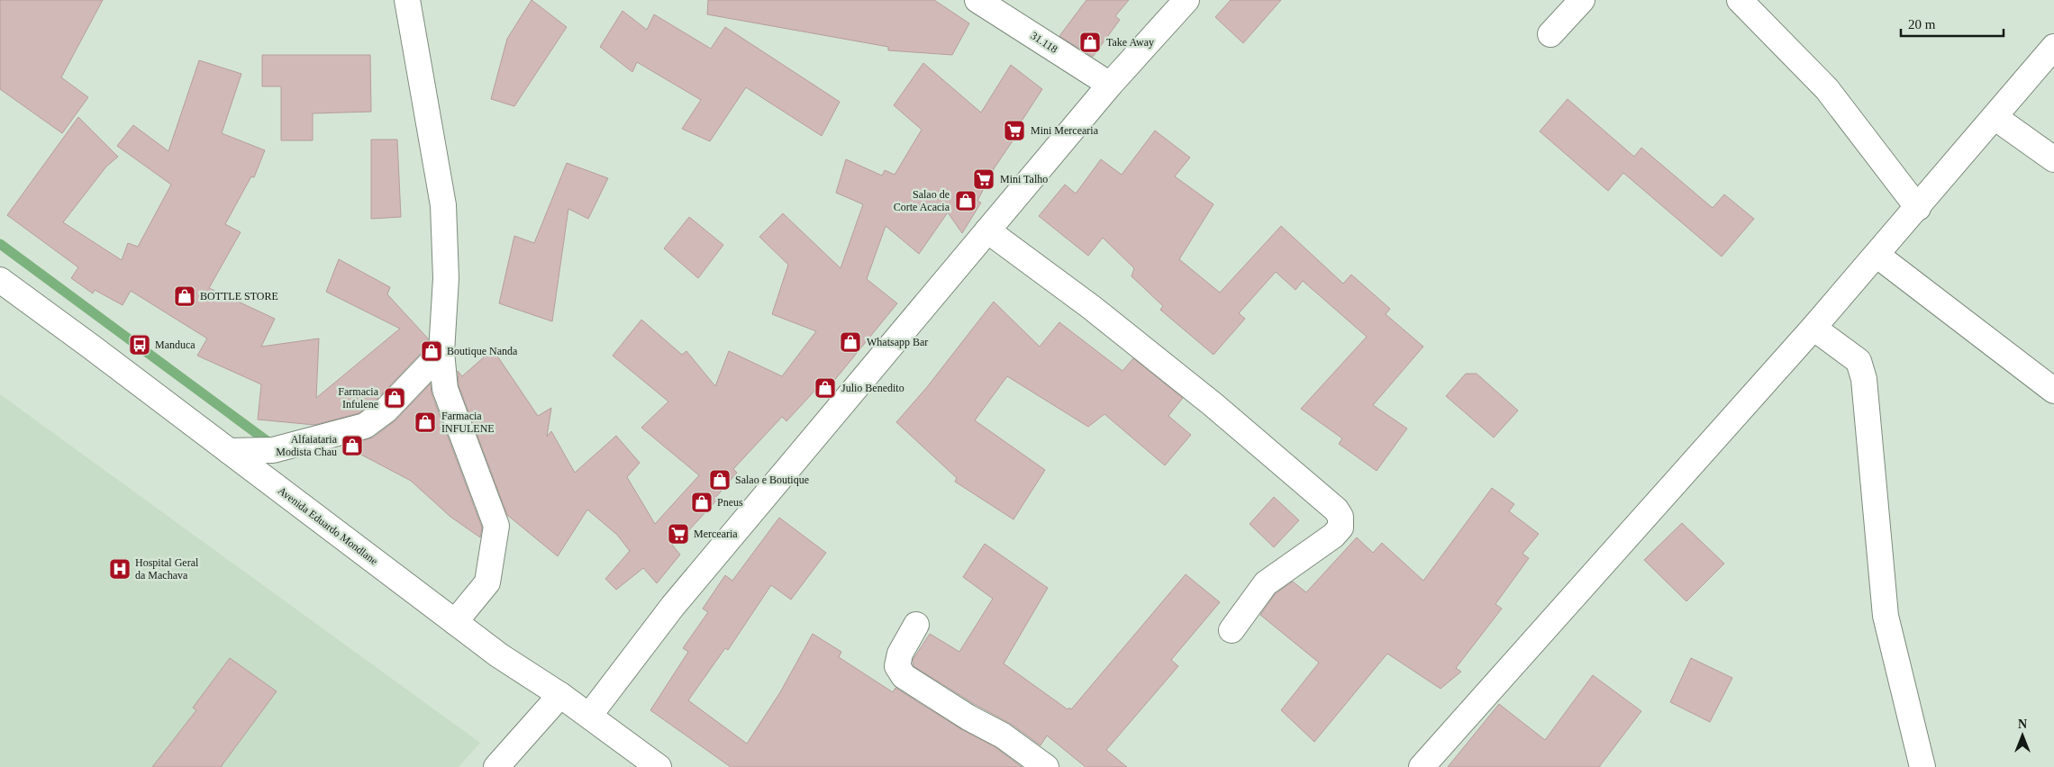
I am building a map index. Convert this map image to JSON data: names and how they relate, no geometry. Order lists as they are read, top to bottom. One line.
{"streets":{"street":["31.118","Avenida Eduardo Mondlane"]},"places":{"shop":["Take Away","Salao de Corte Acacia","BOTTLE STORE","Whatsapp Bar","Boutique Nanda","Julio Benedito","Farmacia Infulene","Farmacia INFULENE","Alfaiataria Modista Chau","Salao e Boutique","Pneus"],"supermarket":["Mini Mercearia","Mini Talho","Mercearia"],"bus stop":["Manduca"],"hospital":["Hospital Geral da Machava"]},"scale_bar":"20 m","north":"top"}
